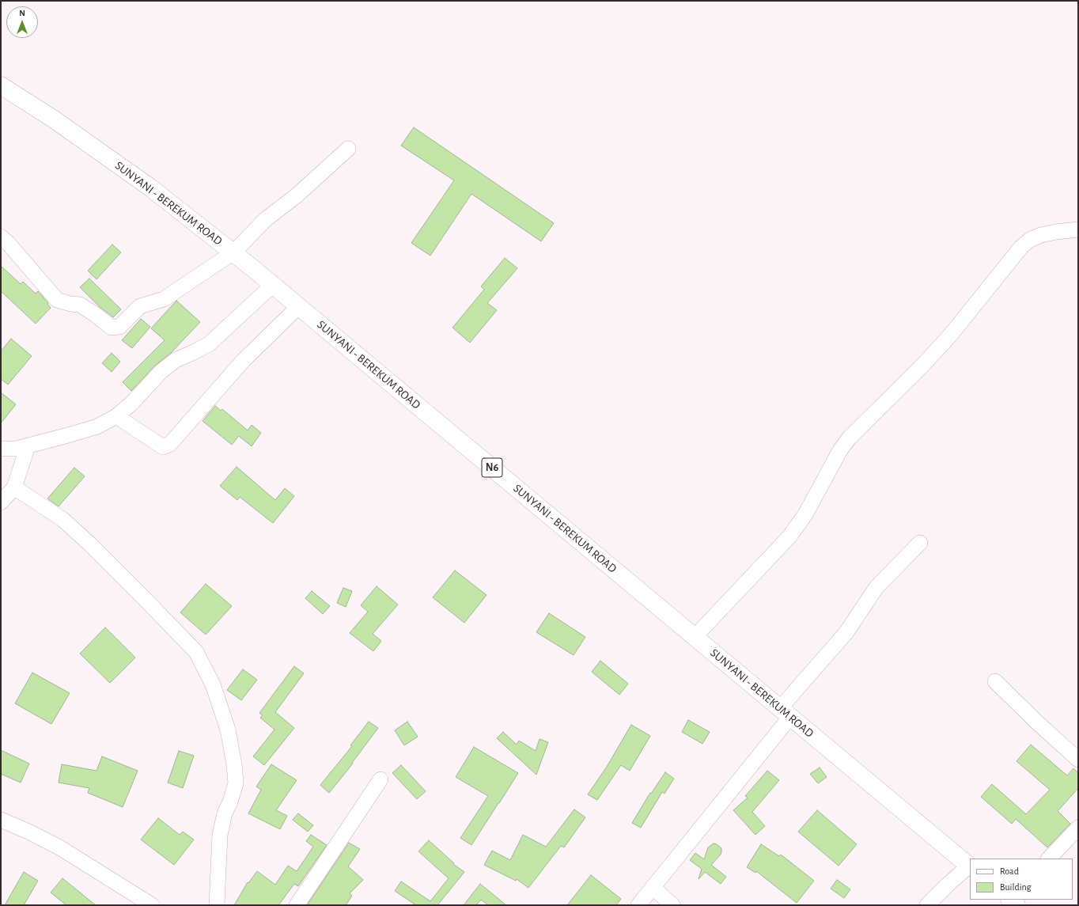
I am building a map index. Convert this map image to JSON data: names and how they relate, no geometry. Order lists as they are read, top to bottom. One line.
{"streets":{"main road":["SUNYANI - BEREKUM ROAD","N6"]},"legend":["Road","Building"],"north":"top"}
